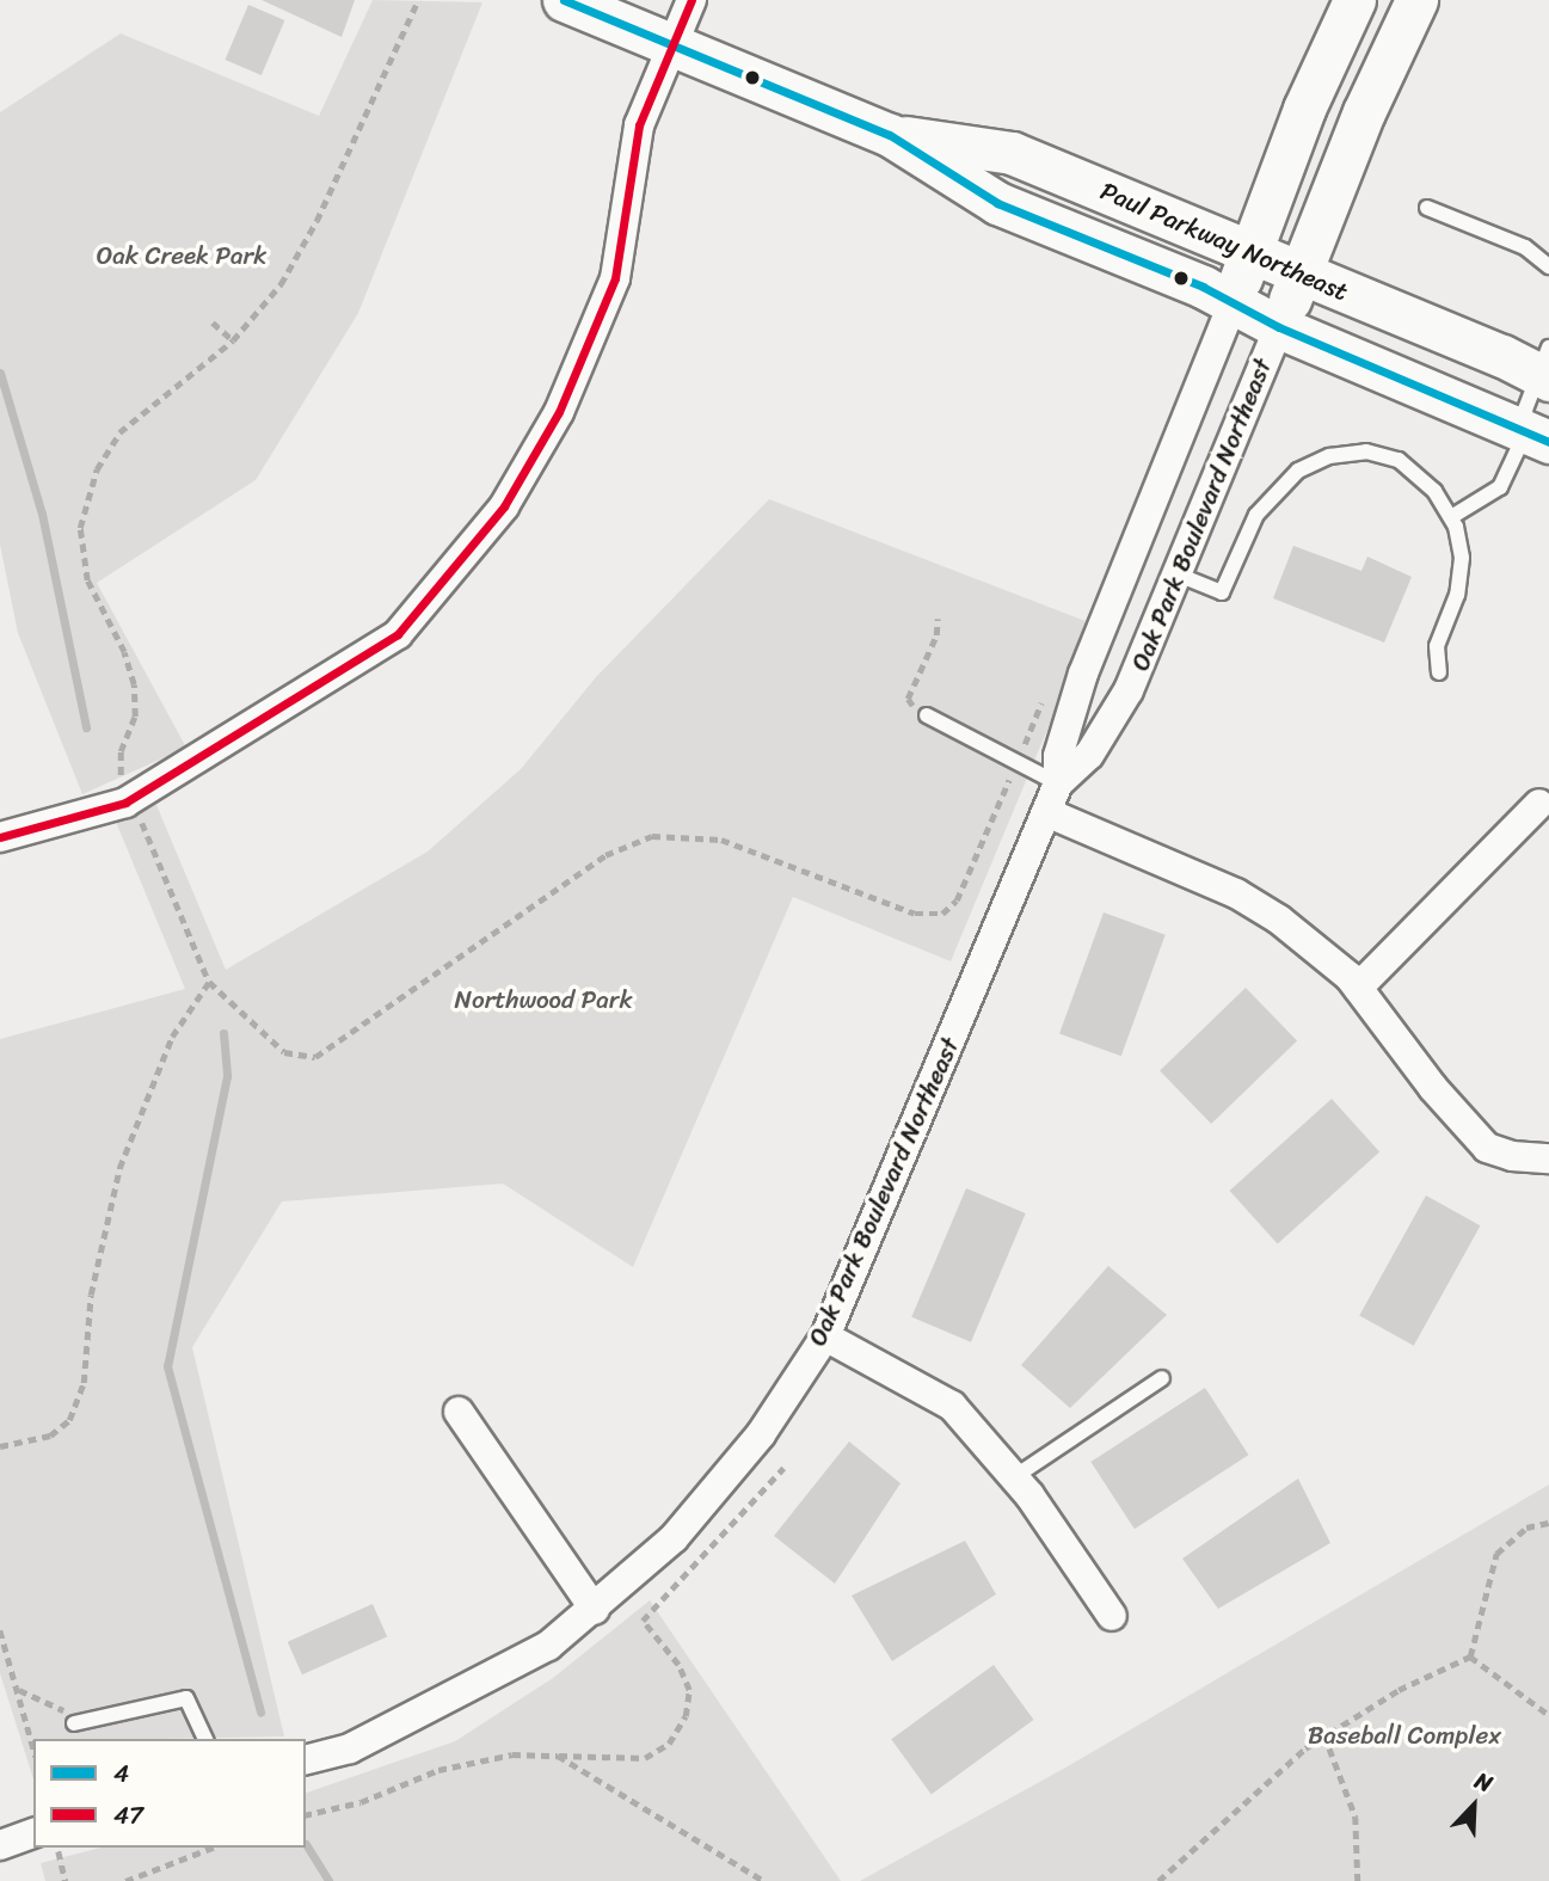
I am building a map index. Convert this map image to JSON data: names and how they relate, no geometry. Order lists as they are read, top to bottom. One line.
{"streets":{"street":["Paul Parkway Northeast","Oak Park Boulevard Northeast"]},"crossings":[["Paul Parkway Northeast","Oak Park Boulevard Northeast"]],"parks":["Oak Creek Park","Northwood Park","Baseball Complex"],"lines":["transit line 4","transit line 47"],"legend":["4","47"],"north":"top right"}
